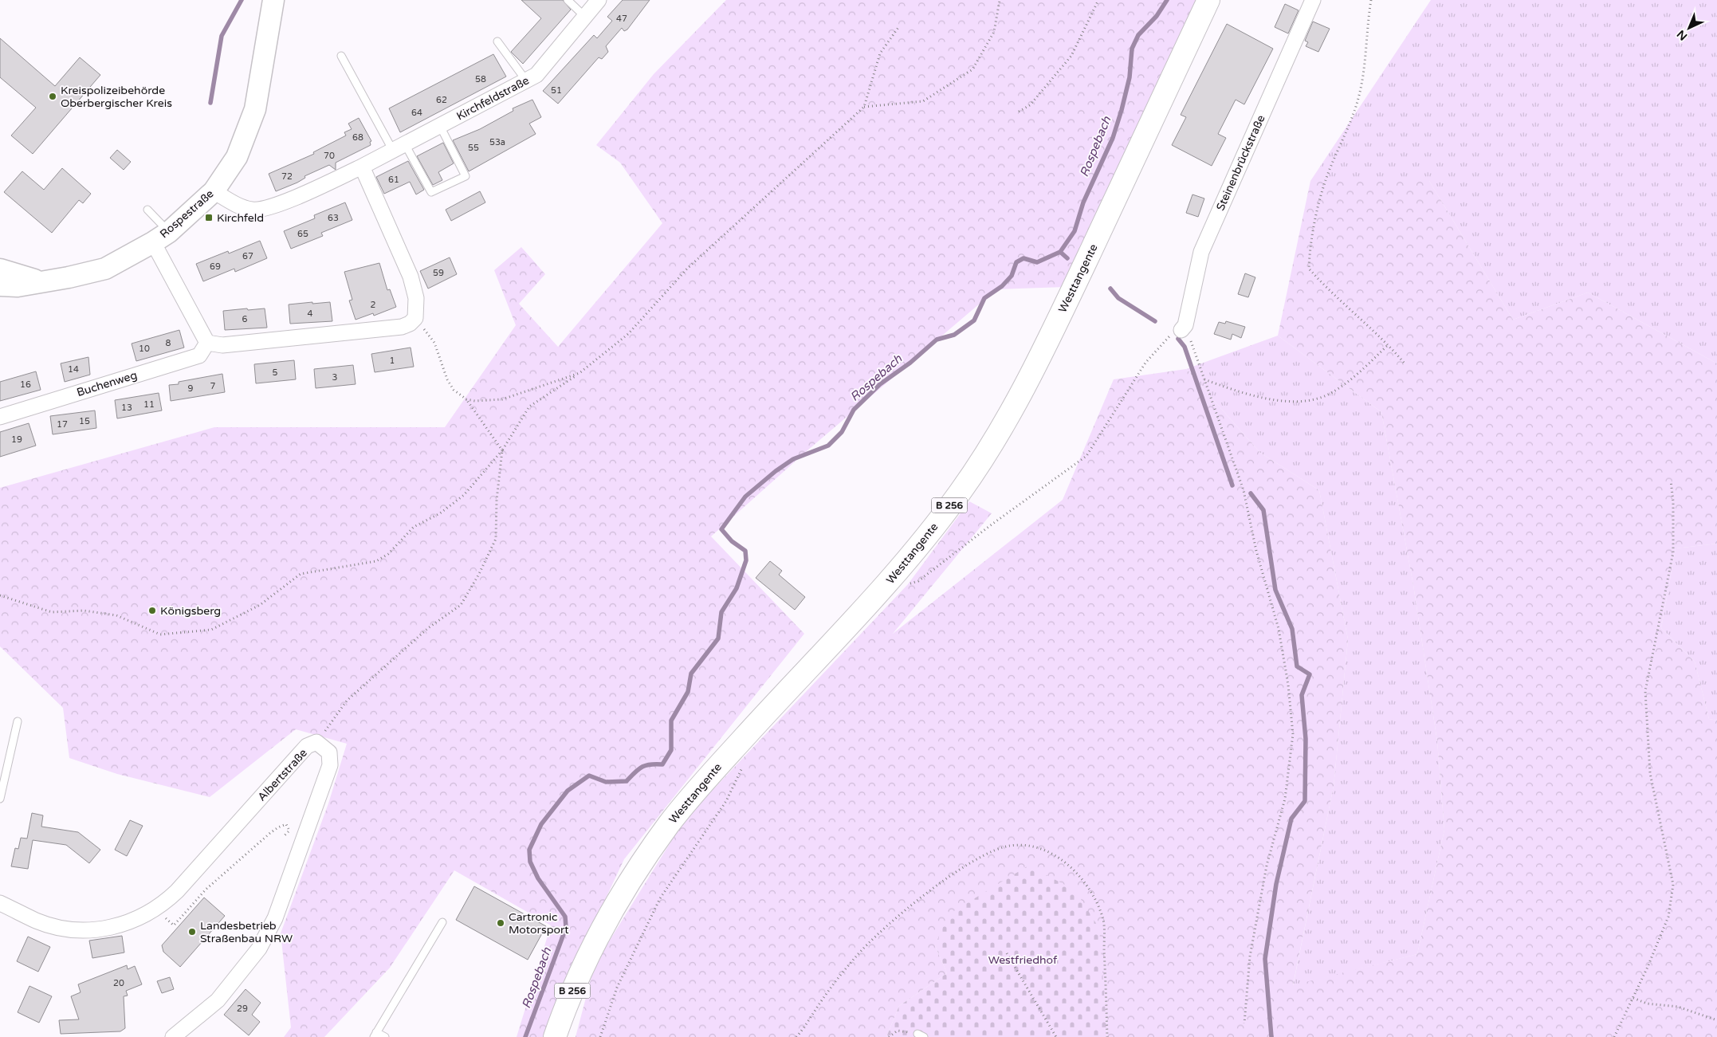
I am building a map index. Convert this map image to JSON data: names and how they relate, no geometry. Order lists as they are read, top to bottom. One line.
{"streets":{"main road":["Westtangente","B 256"],"street":["Kirchfeldstraße","Steinenbrückstraße","Rospestraße","Buchenweg","Albertstraße"]},"crossings":[["Kirchfeldstraße","Rospestraße"]],"water":["Rospebach"],"parks":["Westfriedhof"],"places":{"other":["Kreispolizeibehörde Oberbergischer Kreis","Königsberg","Cartronic Motorsport","Landesbetrieb Straßenbau NRW"],"transit":["Kirchfeld"]},"house_numbers":["47","58","51","62","64","68","53a","55","70","72","61","63","65","67","69","59","2","4","6","8","10","1","14","5","3","16","7","9","11","13","15","17","19","20","29"],"north":"bottom left"}
